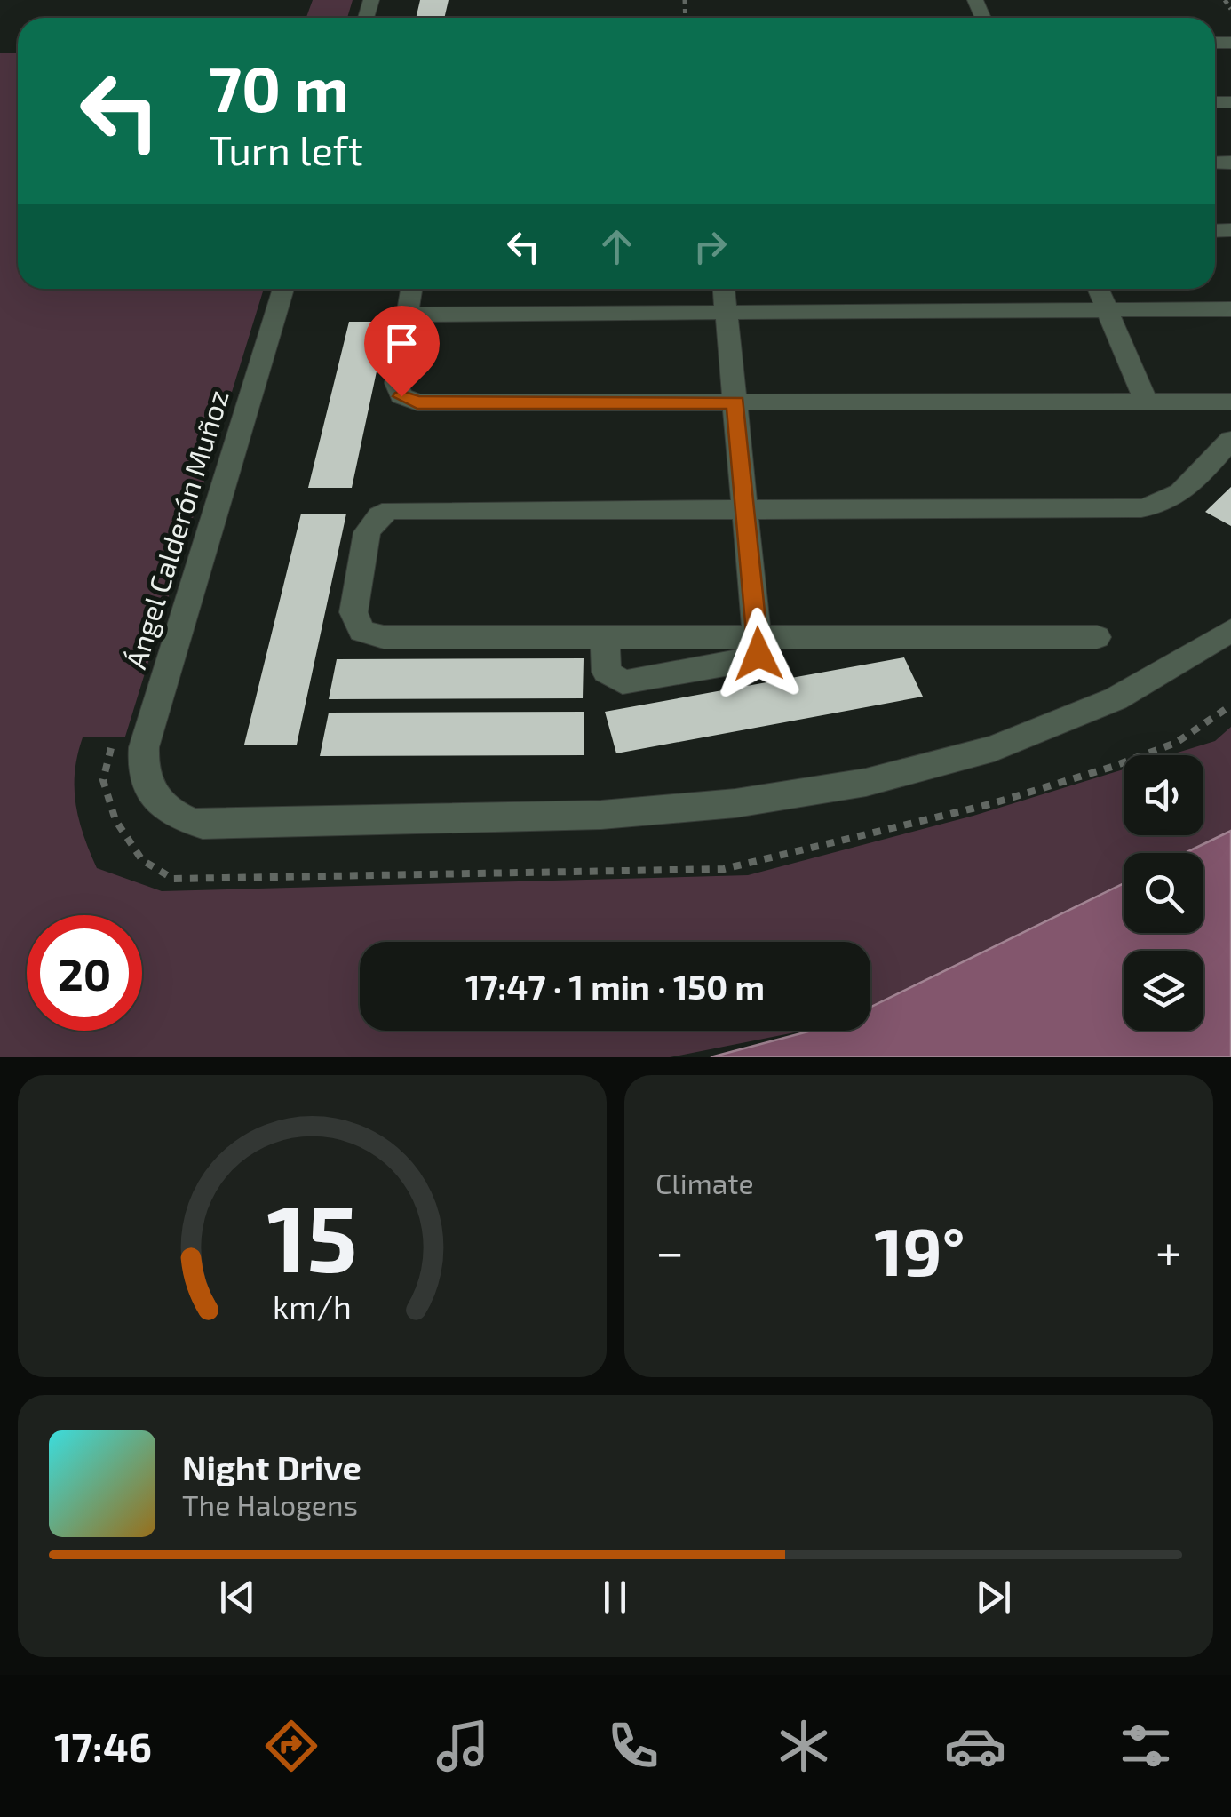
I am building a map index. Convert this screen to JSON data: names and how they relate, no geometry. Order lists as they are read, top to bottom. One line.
{"streets":{"street":["Ángel Calderón Muñoz"]},"page":{"turn":["70 m","Turn left"],"limit":"20","trip":"17:47 · 1 min · 150 m","tile":"Climate","heat":["−","19°","+"],"song":["Night Drive","The Halogens"],"tabs":"17:46","gauge":["15","km/h"]}}
